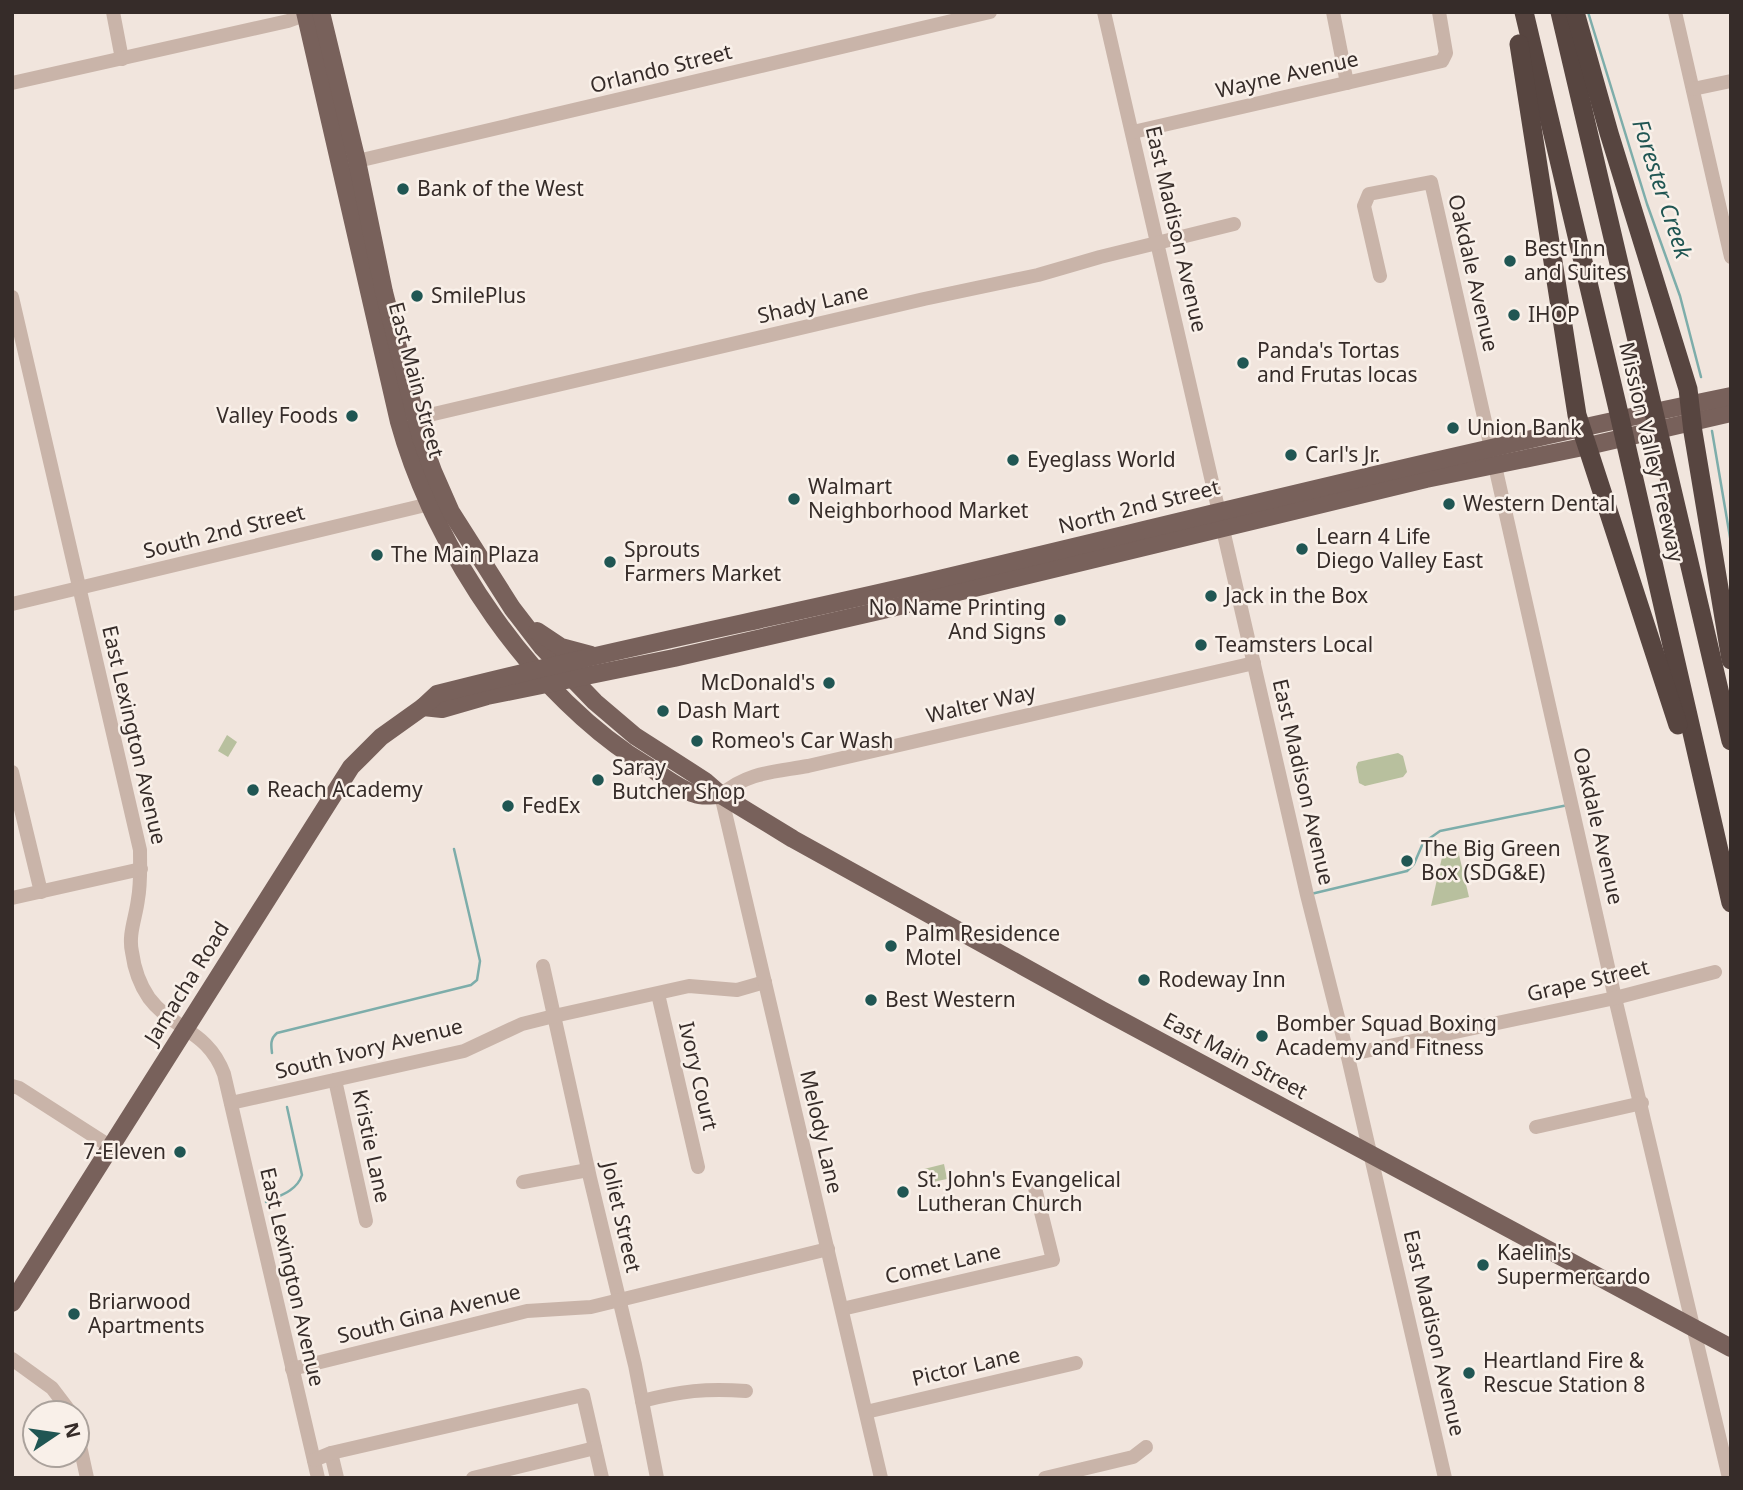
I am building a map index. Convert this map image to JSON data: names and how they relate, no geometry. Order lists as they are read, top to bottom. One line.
{"streets":{"highway":["Mission Valley Freeway"],"main road":["East Main Street","North 2nd Street","Jamacha Road"],"street":["Orlando Street","Wayne Avenue","East Madison Avenue","Oakdale Avenue","Shady Lane","South 2nd Street","Walter Way","East Lexington Avenue","Grape Street","South Ivory Avenue","Ivory Court","Melody Lane","Kristie Lane","Joliet Street","Comet Lane","South Gina Avenue","Pictor Lane"]},"crossings":[["Orlando Street","East Main Street"],["Wayne Avenue","East Madison Avenue"],["East Madison Avenue","Shady Lane"],["East Madison Avenue","East Main Street"],["East Madison Avenue","North 2nd Street"],["East Madison Avenue","Walter Way"],["East Madison Avenue","Grape Street"],["Oakdale Avenue","East Main Street"],["Oakdale Avenue","North 2nd Street"],["Oakdale Avenue","Grape Street"],["Shady Lane","East Main Street"],["East Main Street","North 2nd Street"],["East Main Street","South 2nd Street"],["East Main Street","Walter Way"],["East Main Street","Jamacha Road"],["East Main Street","Melody Lane"],["North 2nd Street","Jamacha Road"],["South 2nd Street","East Lexington Avenue"],["Walter Way","Melody Lane"],["East Lexington Avenue","Jamacha Road"],["East Lexington Avenue","South Ivory Avenue"],["East Lexington Avenue","South Gina Avenue"],["South Ivory Avenue","Ivory Court"],["South Ivory Avenue","Melody Lane"],["South Ivory Avenue","Kristie Lane"],["South Ivory Avenue","Joliet Street"],["Melody Lane","Comet Lane"],["Melody Lane","South Gina Avenue"],["Melody Lane","Pictor Lane"],["Joliet Street","South Gina Avenue"]],"water":["Forester Creek"],"places":["Bank of the West","Best Inn and Suites","SmilePlus","IHOP","Panda's Tortas and Frutas locas","Valley Foods","Union Bank","Carl's Jr.","Eyeglass World","Walmart Neighborhood Market","Western Dental","Learn 4 Life Diego Valley East","The Main Plaza","Sprouts Farmers Market","Jack in the Box","No Name Printing And Signs","Teamsters Local","McDonald's","Dash Mart","Romeo's Car Wash","Saray Butcher Shop","Reach Academy","FedEx","The Big Green Box (SDG&E)","Palm Residence Motel","Rodeway Inn","Best Western","Bomber Squad Boxing Academy and Fitness","7-Eleven","St. John's Evangelical Lutheran Church","Kaelin's Supermercardo","Briarwood Apartments","Heartland Fire & Rescue Station 8"],"north":"right"}
